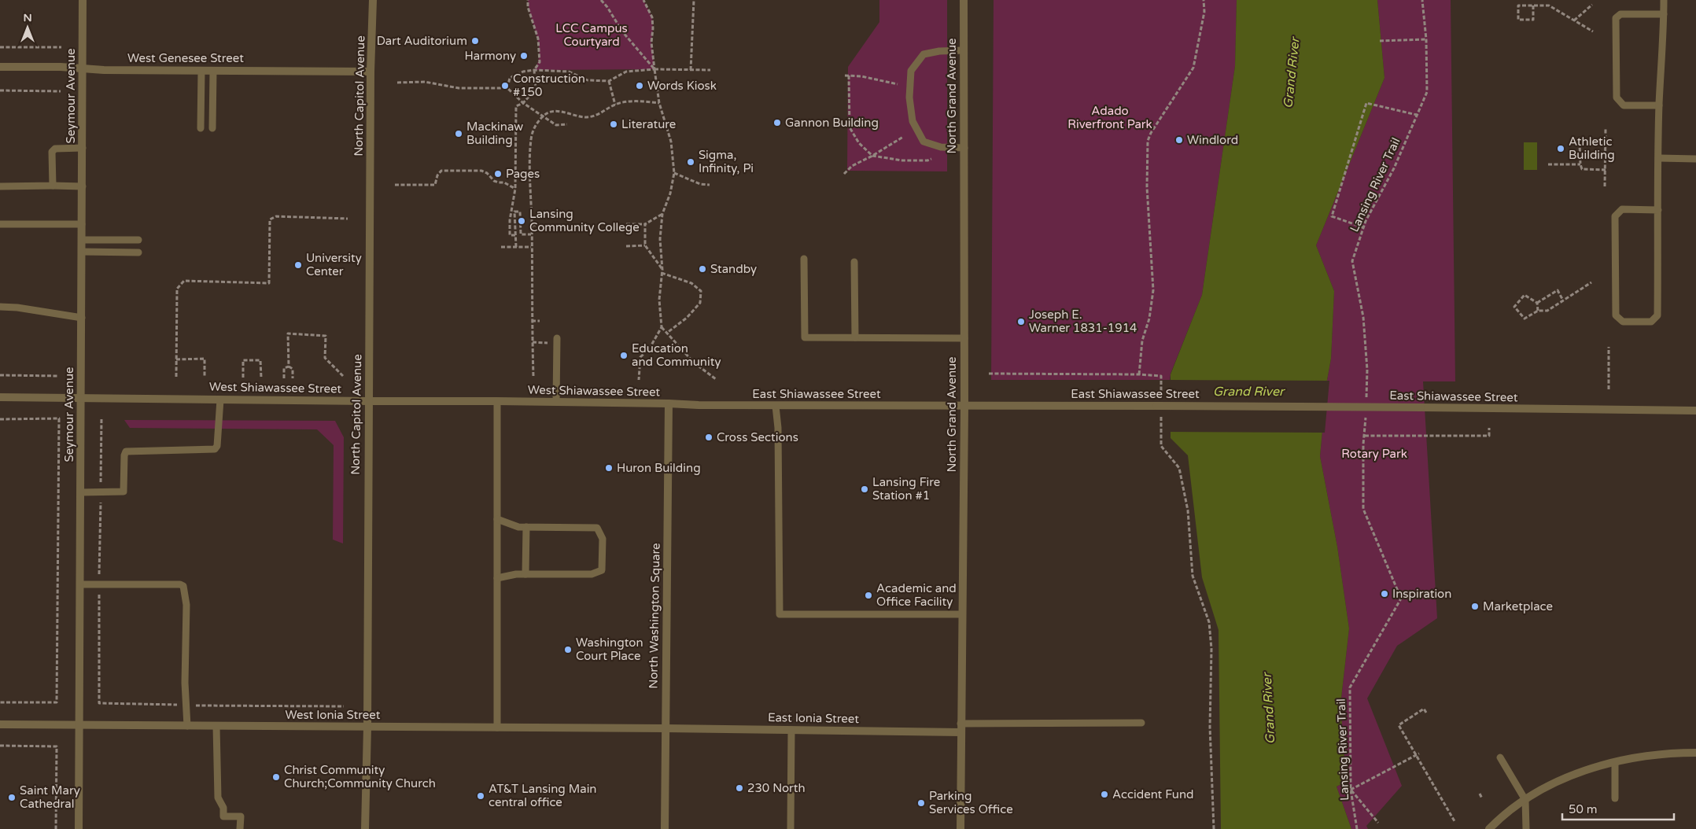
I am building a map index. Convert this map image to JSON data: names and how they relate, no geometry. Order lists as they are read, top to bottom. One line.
{"streets":{"street":["West Genesee Street","Seymour Avenue","North Capitol Avenue","North Grand Avenue","West Shiawassee Street","East Shiawassee Street","North Washington Square","West Ionia Street","East Ionia Street"],"path":["Lansing River Trail"]},"crossings":[["West Genesee Street","Seymour Avenue"],["West Genesee Street","North Capitol Avenue"],["Seymour Avenue","West Shiawassee Street"],["Seymour Avenue","West Ionia Street"],["North Capitol Avenue","West Shiawassee Street"],["North Capitol Avenue","West Ionia Street"],["North Grand Avenue","East Shiawassee Street"],["North Grand Avenue","East Ionia Street"],["West Shiawassee Street","East Shiawassee Street"],["West Shiawassee Street","North Washington Square"],["East Shiawassee Street","North Washington Square"],["North Washington Square","West Ionia Street"],["North Washington Square","East Ionia Street"],["West Ionia Street","East Ionia Street"]],"water":["Grand River"],"parks":["LCC Campus Courtyard","Adado Riverfront Park","Rotary Park"],"places":["Dart Auditorium","Harmony","Construction #150","Words Kiosk","Gannon Building","Literature","Mackinaw Building","Windlord","Athletic Building","Sigma, Infinity, Pi","Pages","Lansing Community College","University Center","Standby","Joseph E. Warner 1831-1914","Education and Community","Cross Sections","Huron Building","Lansing Fire Station #1","Inspiration","Academic and Office Facility","Marketplace","Washington Court Place","Christ Community Church;Community Church","230 North","Accident Fund","AT&T Lansing Main central office","Saint Mary Cathedral","Parking Services Office"],"scale_bar":"50 m","north":"top"}
